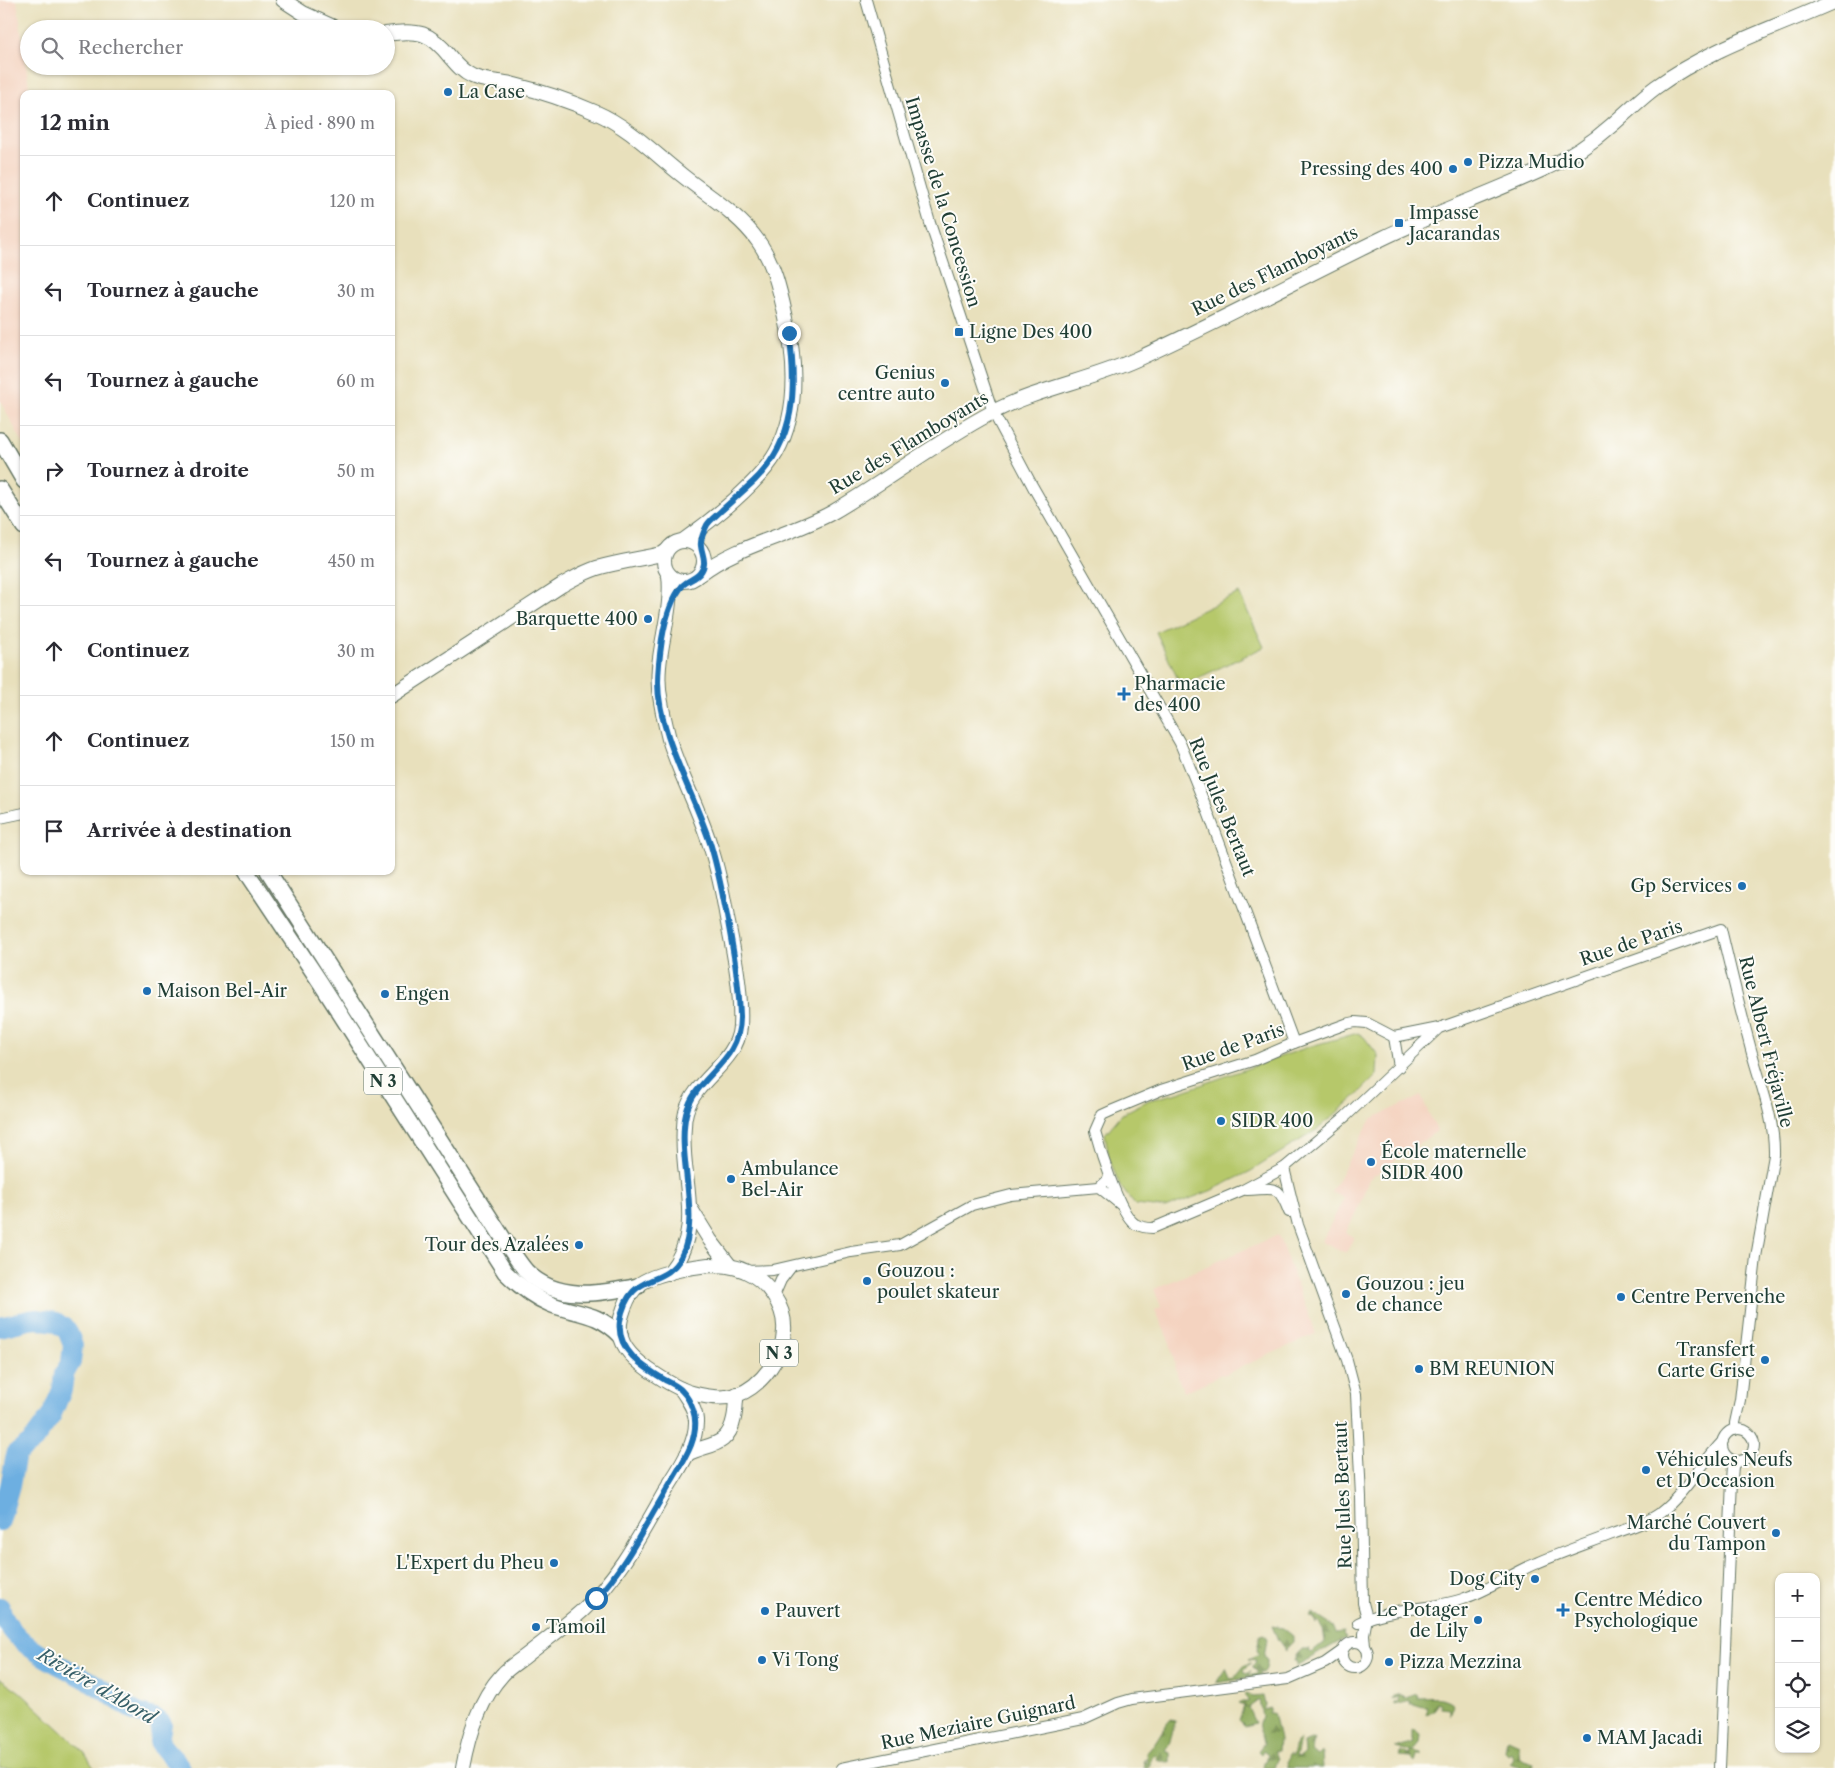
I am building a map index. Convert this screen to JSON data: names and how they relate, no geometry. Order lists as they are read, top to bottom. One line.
{"streets":{"highway":["N 3"],"main road":["Rue des Flamboyants"],"street":["Impasse de la Concession","Rue Jules Bertaut","Rue de Paris","Rue Albert Fréjaville","Rue Meziaire Guignard"]},"crossings":[["Impasse de la Concession","Rue des Flamboyants"],["Impasse de la Concession","Rue Jules Bertaut"],["Rue des Flamboyants","Rue Jules Bertaut"],["Rue Jules Bertaut","Rue de Paris"],["Rue Jules Bertaut","Rue Meziaire Guignard"],["Rue de Paris","Rue Albert Fréjaville"]],"water":["Rivière d'Abord"],"places":{"other":["La Case","Pizza Mudio","Pressing des 400","Genius centre auto","Barquette 400","Gp Services","Maison Bel-Air","Engen","SIDR 400","École maternelle SIDR 400","Ambulance Bel-Air","Tour des Azalées","Gouzou : poulet skateur","Gouzou : jeu de chance","Centre Pervenche","Transfert Carte Grise","BM REUNION","Véhicules Neufs et D'Occasion","Marché Couvert du Tampon","L'Expert du Pheu","Dog City","Pauvert","Le Potager de Lily","Tamoil","Vi Tong","Pizza Mezzina","MAM Jacadi"],"transit":["Impasse Jacarandas","Ligne Des 400"],"health":["Pharmacie des 400","Centre Médico Psychologique"]},"page":{"search":"Rechercher","heading":["12 min","À pied · 890 m"],"list":[["Continuez","120 m"],["Tournez à gauche","30 m"],["Tournez à gauche","60 m"],["Tournez à droite","50 m"],["Tournez à gauche","450 m"],["Continuez","30 m"],["Continuez","150 m"],"Arrivée à destination"],"map_buttons":["+","−"]}}
